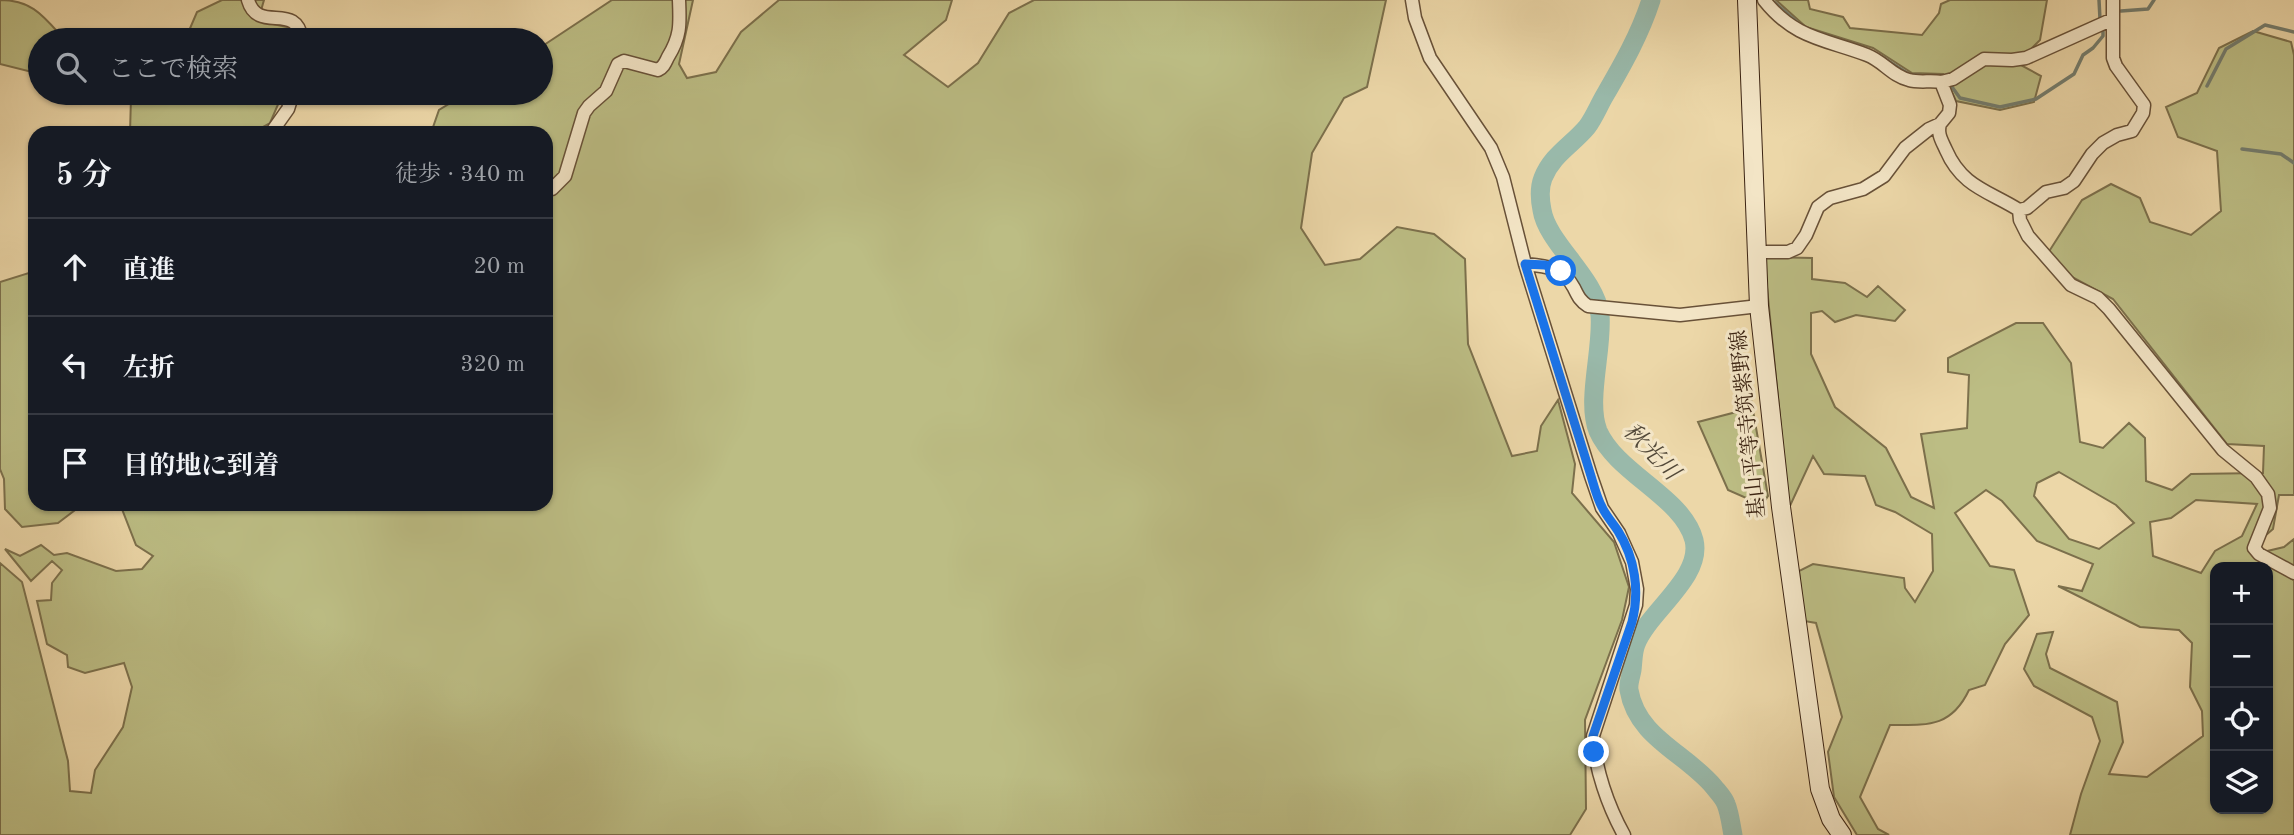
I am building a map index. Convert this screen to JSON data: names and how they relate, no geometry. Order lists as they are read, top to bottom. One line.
{"streets":{"main road":["基山平等寺筑紫野線"]},"water":["秋光川"],"page":{"search":"ここで検索","heading":["5 分","徒歩 · 340 m"],"list":[["直進","20 m"],["左折","320 m"],"目的地に到着"],"map_buttons":["+","−"]}}
